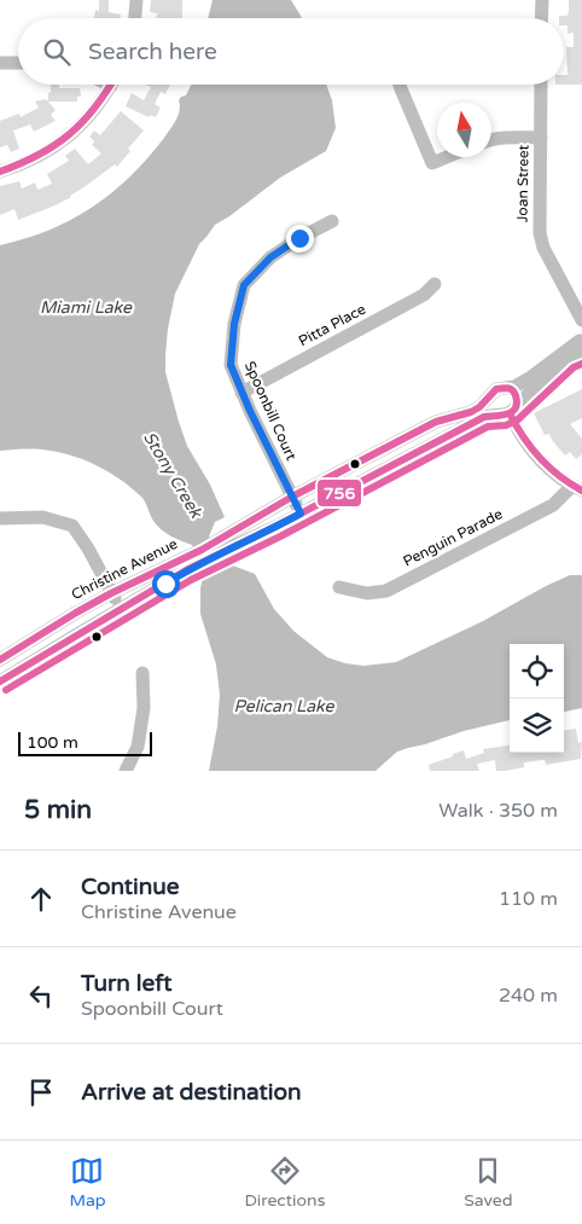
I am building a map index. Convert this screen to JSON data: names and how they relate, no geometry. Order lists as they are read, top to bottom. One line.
{"streets":{"street":["Joan Street","Pitta Place","Spoonbill Court","Penguin Parade","Christine Avenue"]},"crossings":[["Pitta Place","Spoonbill Court"],["Spoonbill Court","Christine Avenue"]],"water":["Miami Lake","Stony Creek","Pelican Lake"],"lines":["transit line 756"],"scale_bar":"100 m","north":"top","page":{"search":"Search here","scale":"100 m","heading":["5 min","Walk · 350 m"],"list":[["Continue","Christine Avenue","110 m"],["Turn left","Spoonbill Court","240 m"],"Arrive at destination"],"nav":["Map","Directions","Saved"]}}
